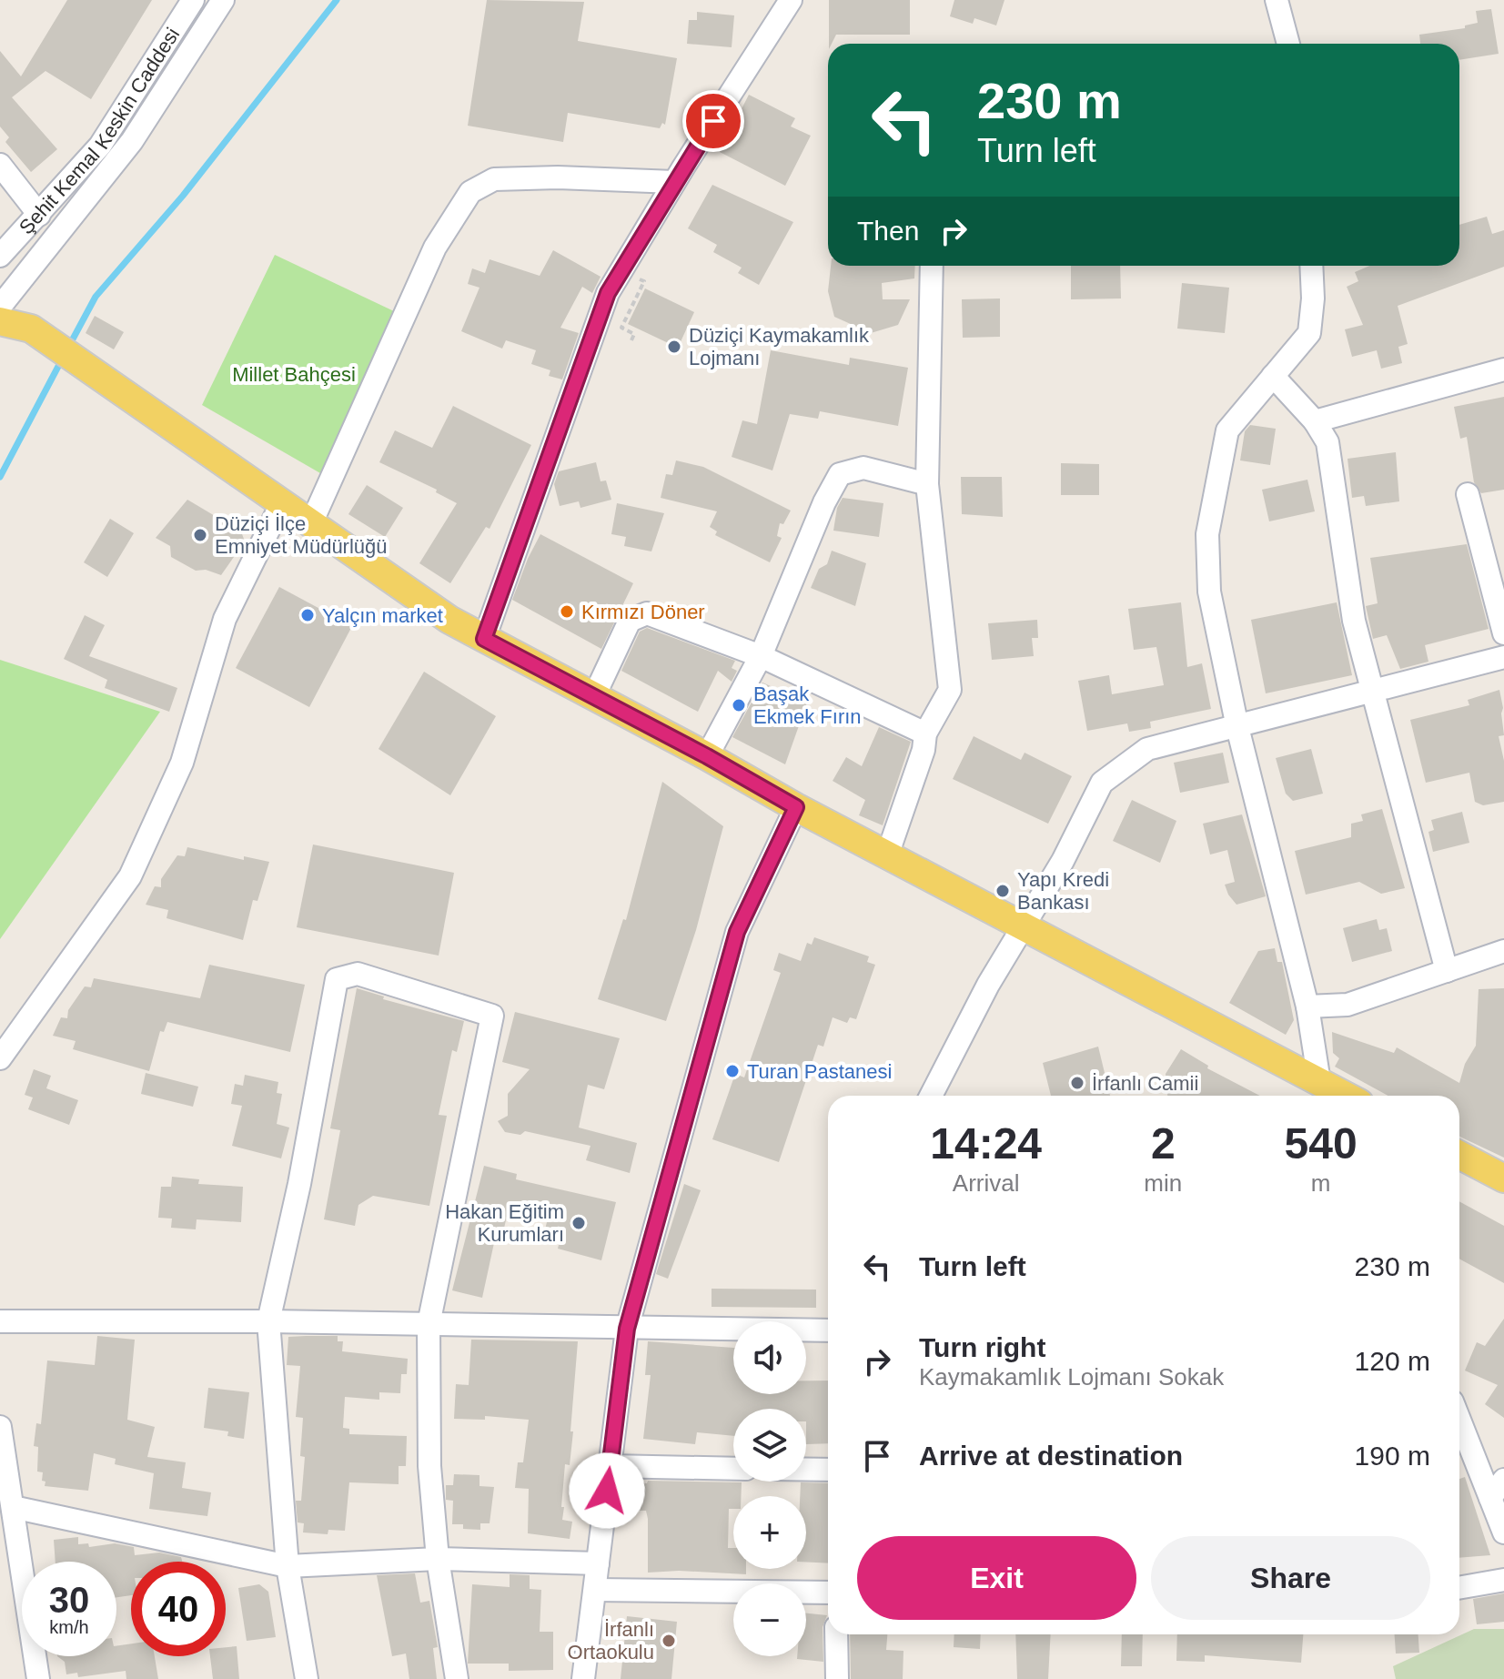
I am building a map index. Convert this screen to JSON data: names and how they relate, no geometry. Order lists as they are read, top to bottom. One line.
{"streets":{"street":["Şehit Kemal Keskin Caddesi"]},"parks":["Millet Bahçesi"],"places":["Düziçi Kaymakamlık Lojmanı","Düziçi İlçe Emniyet Müdürlüğü","Kırmızı Döner","Yalçın market","Başak Ekmek Fırın","Yapı Kredi Bankası","Turan Pastanesi","İrfanlı Camii","Hakan Eğitim Kurumları","İrfanlı Ortaokulu"],"page":{"turn":["230 m","Turn left"],"then":"Then","eta":["14:24","Arrival","2","min","540","m"],"list":[{"name":"Turn left","value":"230 m"},{"name":"Turn right","note":"Kaymakamlık Lojmanı Sokak","value":"120 m"},{"name":"Arrive at destination","value":"190 m"}],"map_buttons":["+","−"],"buttons":["Exit","Share"],"speed":"30 km/h","limit":"40"}}
